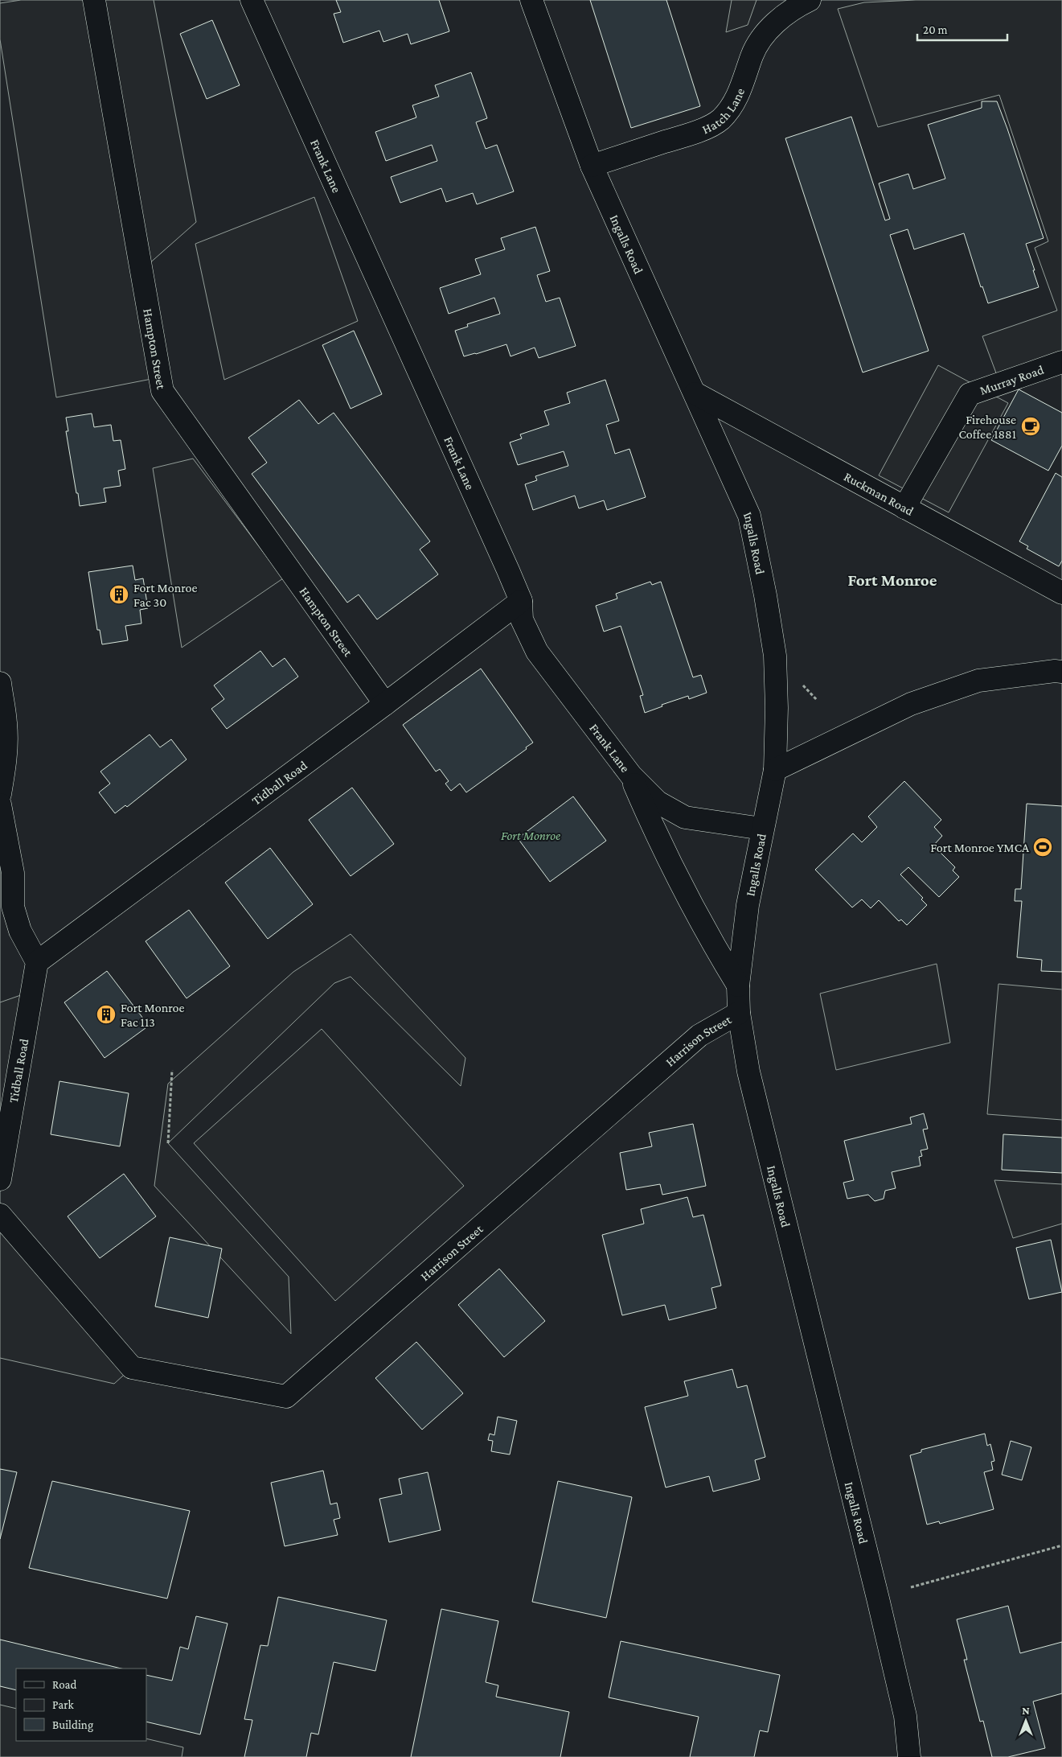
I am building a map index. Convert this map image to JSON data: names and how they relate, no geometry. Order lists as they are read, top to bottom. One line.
{"streets":{"street":["Hatch Lane","Frank Lane","Ingalls Road","Hampton Street","Murray Road","Ruckman Road","Tidball Road","Harrison Street"]},"crossings":[["Hatch Lane","Ingalls Road"],["Frank Lane","Ingalls Road"],["Frank Lane","Tidball Road"],["Ingalls Road","Ruckman Road"],["Ingalls Road","Harrison Street"],["Hampton Street","Tidball Road"],["Murray Road","Ruckman Road"]],"districts":["Fort Monroe"],"parks":["Fort Monroe"],"places":{"cafe":["Firehouse Coffee 1881"],"building":["Fort Monroe Fac 30","Fort Monroe Fac 113"],"sports":["Fort Monroe YMCA"]},"legend":["Road","Park","Building"],"scale_bar":"20 m","north":"top"}
